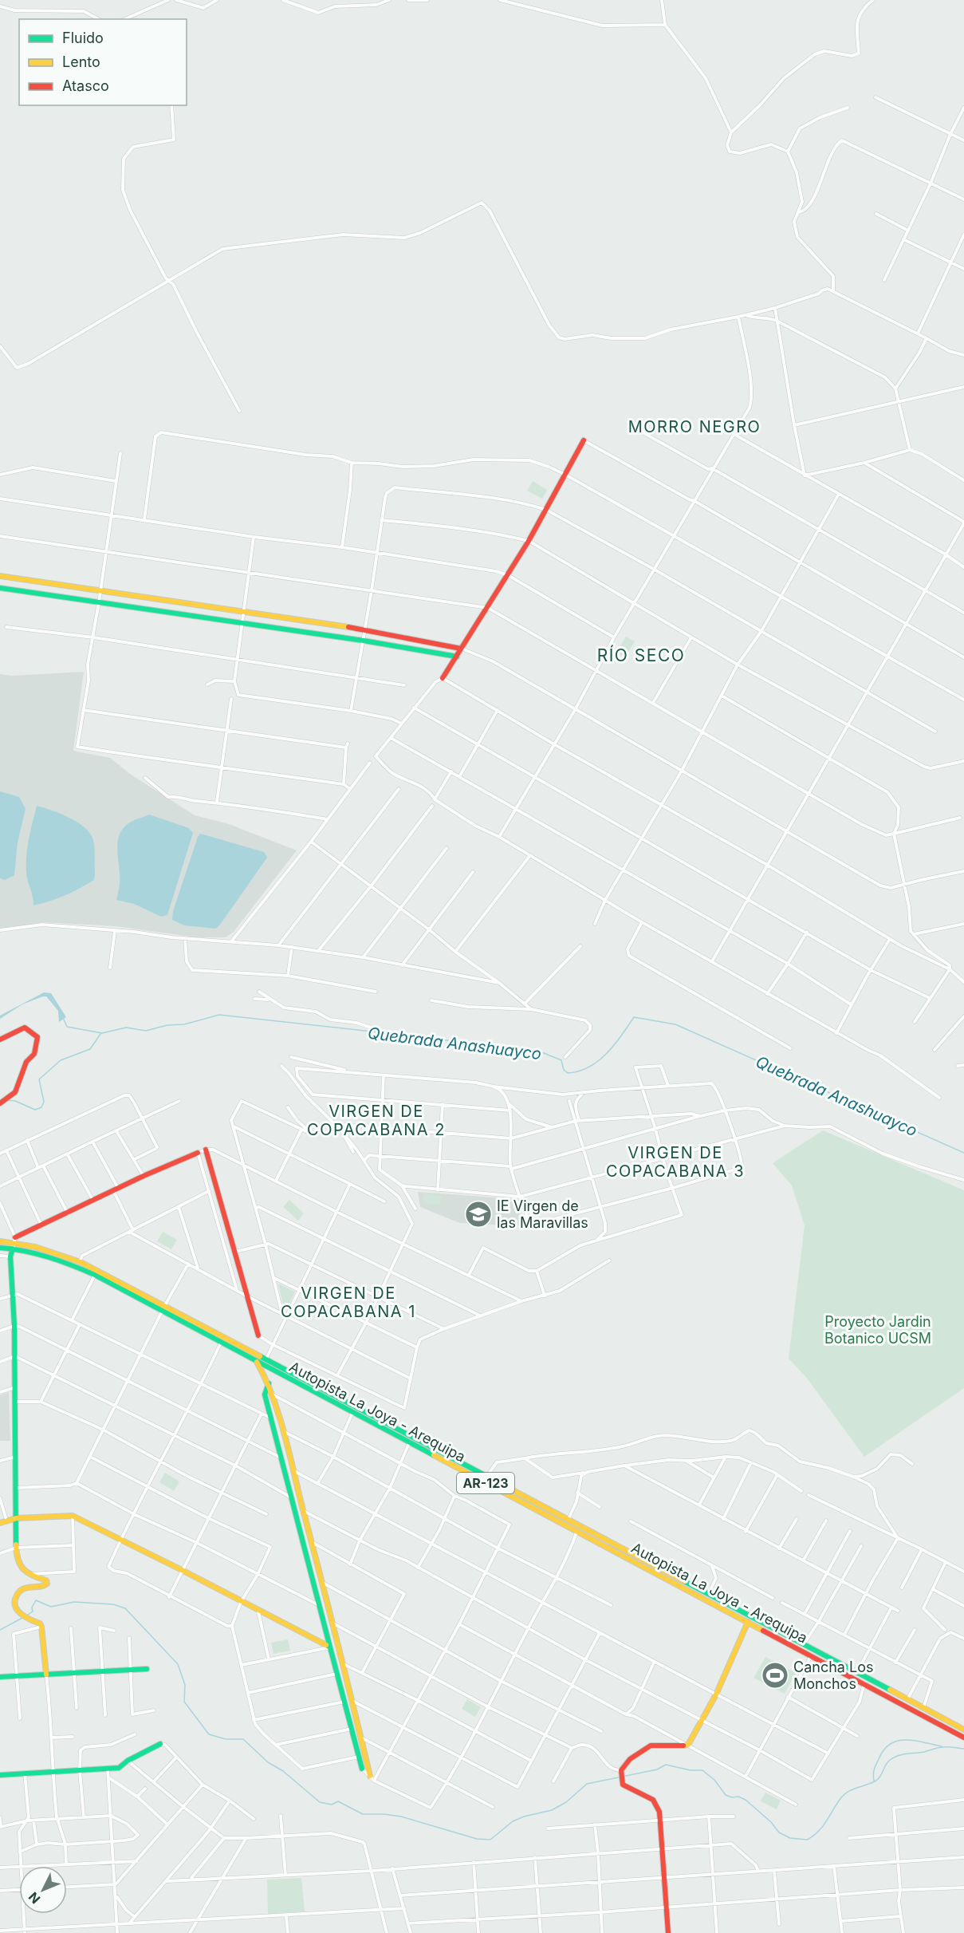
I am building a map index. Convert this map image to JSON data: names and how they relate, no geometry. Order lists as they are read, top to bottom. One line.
{"streets":{"street":["Autopista La Joya - Arequipa","AR-123"]},"districts":["MORRO NEGRO","RÍO SECO","VIRGEN DE COPACABANA 2","VIRGEN DE COPACABANA 3","VIRGEN DE COPACABANA 1"],"water":["Quebrada Anashuayco"],"parks":["Proyecto Jardin Botanico UCSM"],"places":{"school or university":["IE Virgen de las Maravillas"],"sports":["Cancha Los Monchos"]},"legend":["Fluido","Lento","Atasco"],"north":"bottom left"}
